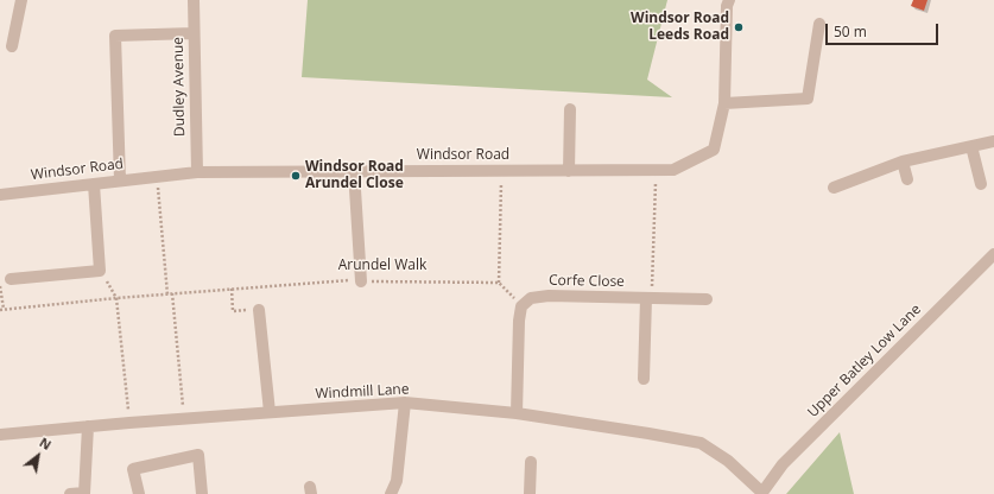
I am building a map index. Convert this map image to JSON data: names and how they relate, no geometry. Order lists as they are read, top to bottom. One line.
{"streets":{"street":["Dudley Avenue","Windsor Road","Corfe Close","Upper Batley Low Lane","Windmill Lane"],"path":["Arundel Walk"]},"crossings":[["Dudley Avenue","Windsor Road"],["Upper Batley Low Lane","Windmill Lane"]],"places":["Windsor Road Leeds Road","Windsor Road Arundel Close"],"scale_bar":"50 m","north":"top right"}
